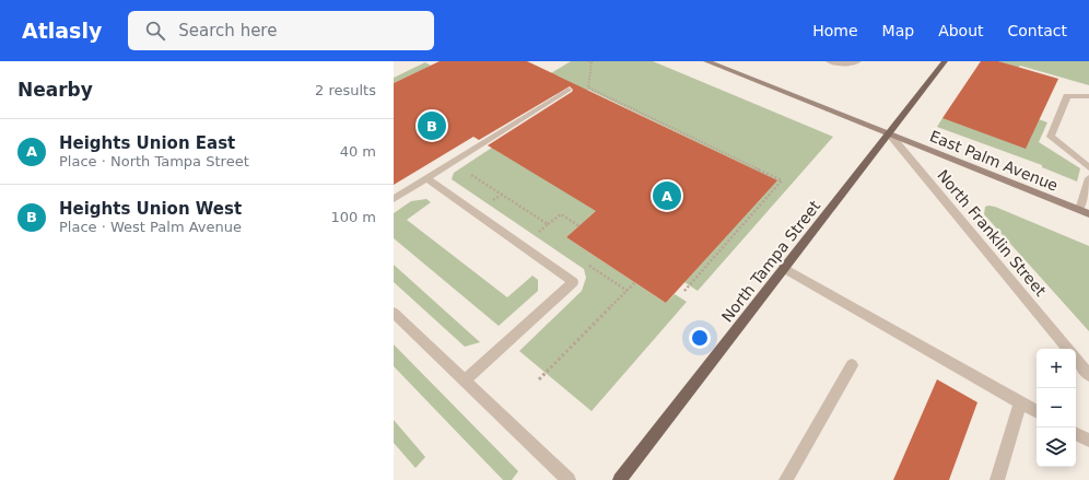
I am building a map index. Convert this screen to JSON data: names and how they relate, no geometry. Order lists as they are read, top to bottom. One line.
{"streets":{"main road":["North Tampa Street"],"street":["East Palm Avenue","North Franklin Street"]},"crossings":[["East Palm Avenue","North Franklin Street"],["East Palm Avenue","North Tampa Street"],["North Franklin Street","North Tampa Street"]],"page":{"header":"Atlasly","search":"Search here","nav":["Home","Map","About","Contact"],"heading":["Nearby","2 results"],"pins":["B","A"],"list":[{"mark":"A","name":"Heights Union East","note":"Place · North Tampa Street","value":"40 m"},{"mark":"B","name":"Heights Union West","note":"Place · West Palm Avenue","value":"100 m"}],"map_buttons":["+","−"]}}
